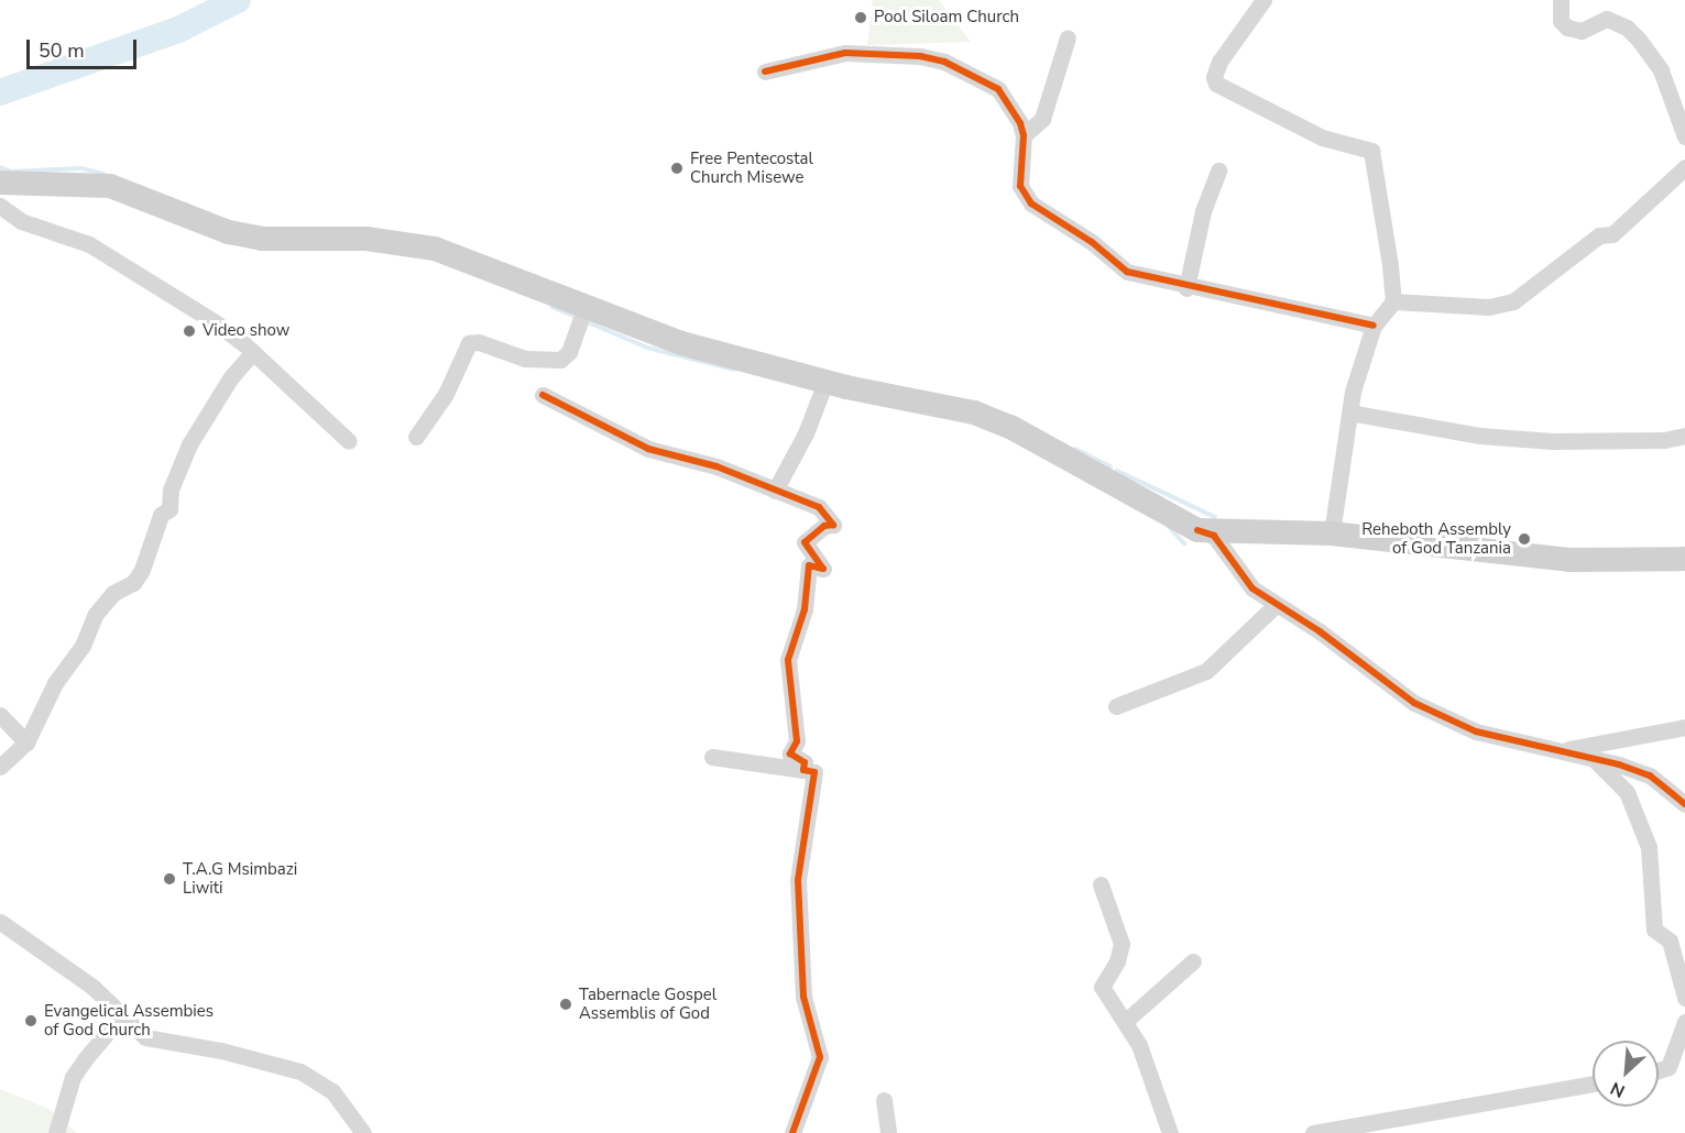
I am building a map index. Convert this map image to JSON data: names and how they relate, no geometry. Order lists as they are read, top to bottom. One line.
{"places":["Pool Siloam Church","Free Pentecostal Church Misewe","Video show","Reheboth Assembly of God Tanzania","T.A.G Msimbazi Liwiti","Tabernacle Gospel Assemblis of God","Evangelical Assembies of God Church"],"scale_bar":"50 m","north":"bottom left"}
